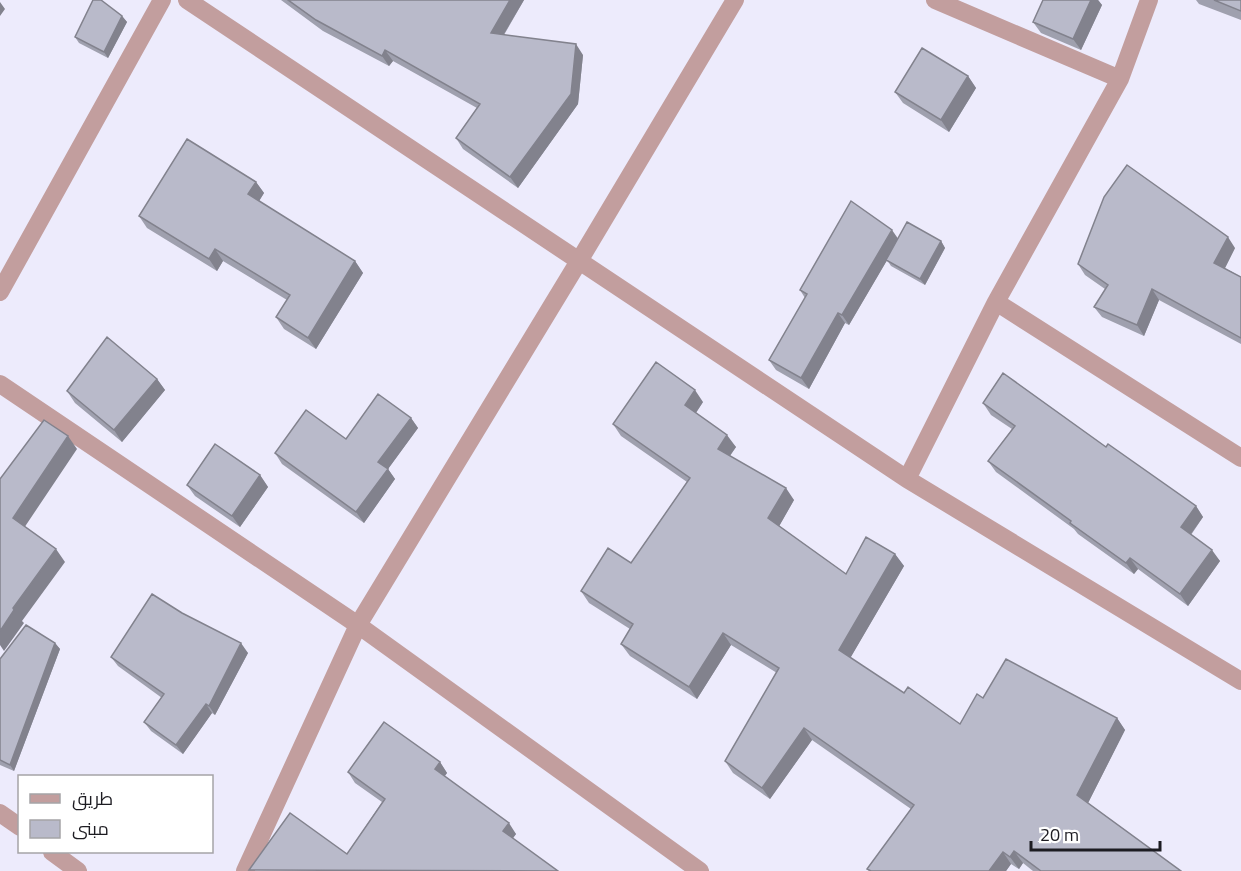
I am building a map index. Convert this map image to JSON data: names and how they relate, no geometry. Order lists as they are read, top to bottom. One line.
{"legend":["طريق","مبنى"],"scale_bar":"20 m"}
